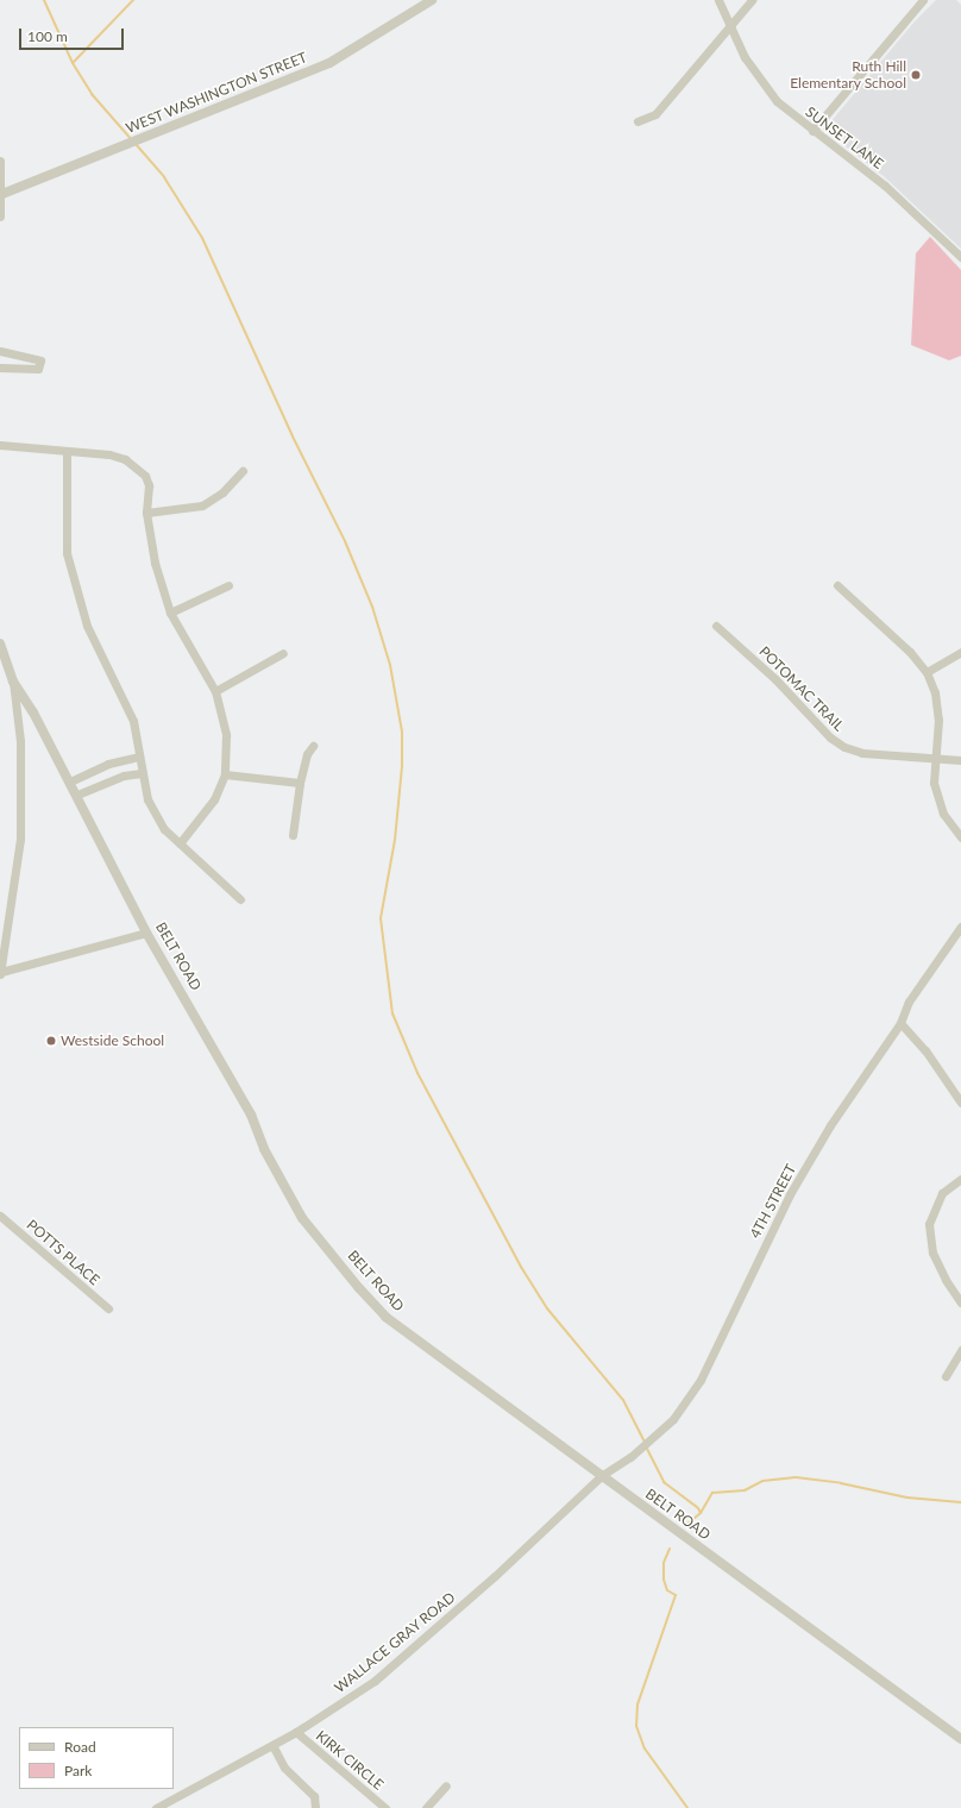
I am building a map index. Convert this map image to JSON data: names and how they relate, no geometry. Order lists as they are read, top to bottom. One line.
{"streets":{"street":["WEST WASHINGTON STREET","SUNSET LANE","POTOMAC TRAIL","BELT ROAD","4TH STREET","POTTS PLACE","WALLACE GRAY ROAD","KIRK CIRCLE"]},"crossings":[["BELT ROAD","4TH STREET"],["BELT ROAD","WALLACE GRAY ROAD"],["4TH STREET","WALLACE GRAY ROAD"],["WALLACE GRAY ROAD","KIRK CIRCLE"]],"places":["Ruth Hill Elementary School","Westside School"],"legend":["Road","Park"],"scale_bar":"100 m"}
